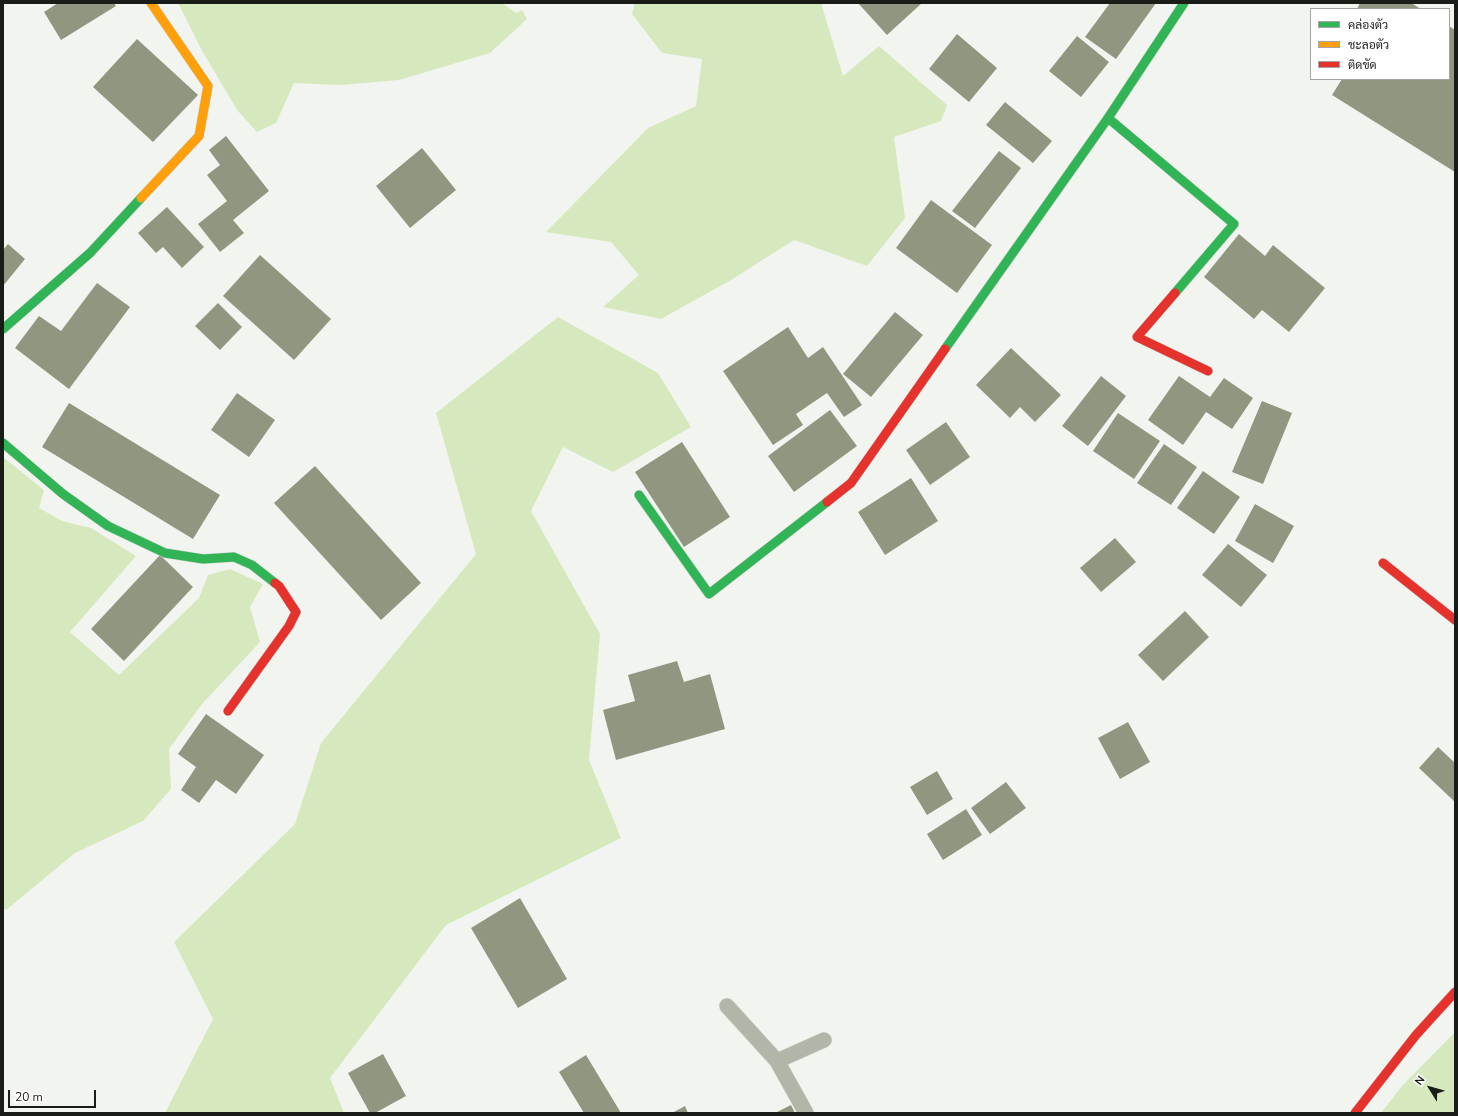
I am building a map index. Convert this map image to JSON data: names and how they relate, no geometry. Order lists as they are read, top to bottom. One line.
{"legend":["คล่องตัว","ชะลอตัว","ติดขัด"],"scale_bar":"20 m","north":"top left"}
